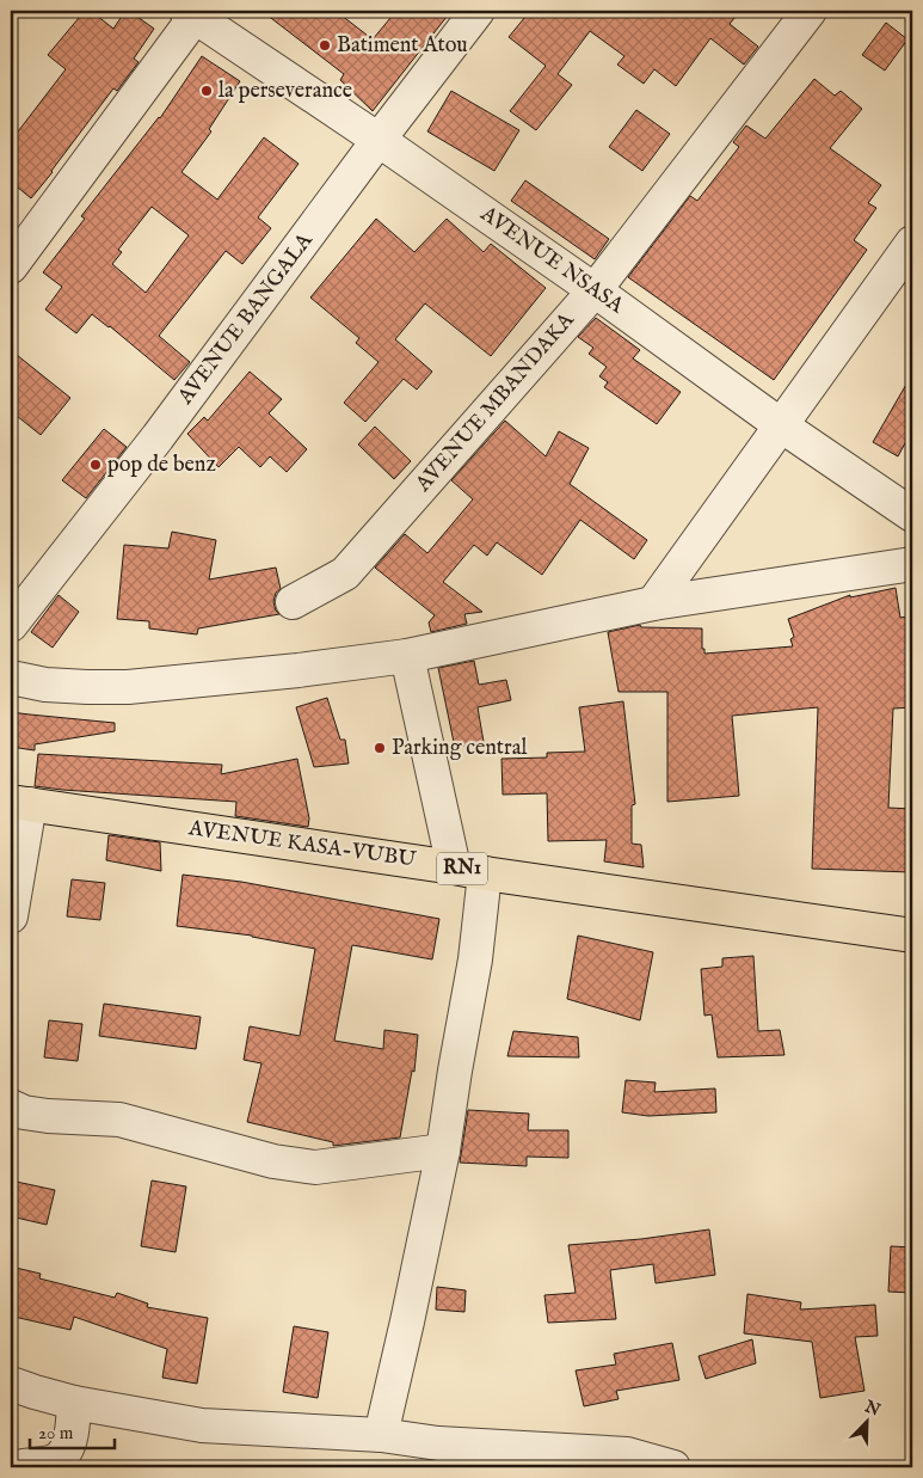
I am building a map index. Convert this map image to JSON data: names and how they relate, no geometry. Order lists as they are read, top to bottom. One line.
{"streets":{"highway":["AVENUE KASA-VUBU","RN1"],"street":["AVENUE NSASA","AVENUE BANGALA","AVENUE MBANDAKA"]},"crossings":[["AVENUE NSASA","AVENUE BANGALA"],["AVENUE NSASA","AVENUE MBANDAKA"]],"places":["Batiment Atou","la perseverance","pop de benz","Parking central"],"scale_bar":"20 m","north":"top right"}
